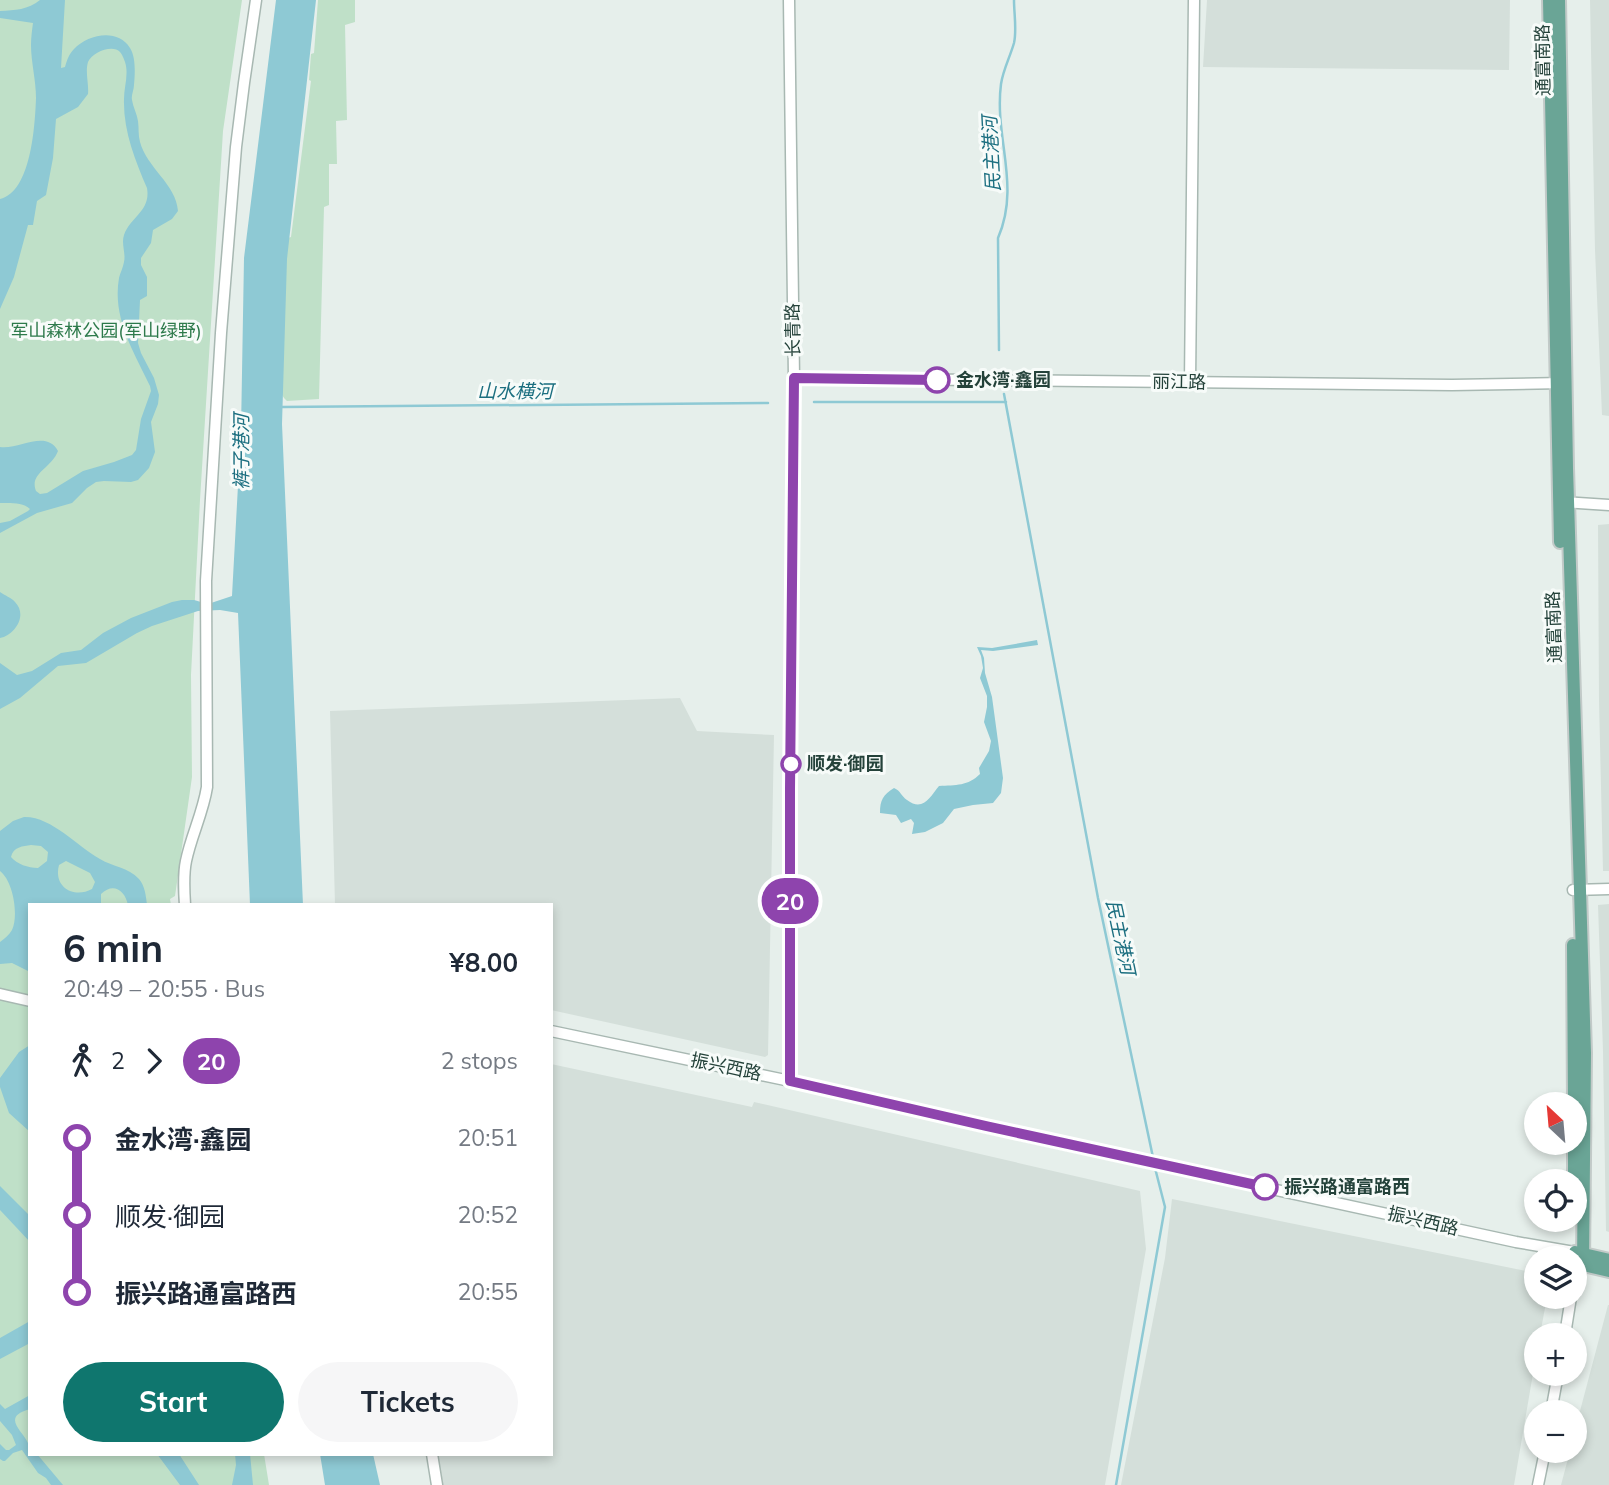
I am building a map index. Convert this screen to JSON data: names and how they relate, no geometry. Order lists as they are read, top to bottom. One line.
{"streets":{"main road":["通富南路"],"street":["长青路","丽江路","振兴西路"]},"crossings":[["通富南路","丽江路"],["长青路","丽江路"],["长青路","振兴西路"]],"water":["民主港河","山水横河","裤子港河"],"parks":["军山森林公园(军山绿野)"],"places":["金水湾·鑫园","顺发·御园","振兴路通富路西"],"lines":["bus line 20"],"north":"top left","page":{"on_map":"20","heading":["6 min","20:49 – 20:55 · Bus","¥8.00"],"legs":["2","20","2 stops"],"map_buttons":["+","−"],"list":[{"name":"金水湾·鑫园","value":"20:51"},{"name":"顺发·御园","value":"20:52"},{"name":"振兴路通富路西","value":"20:55"}],"buttons":["Start","Tickets"]}}
